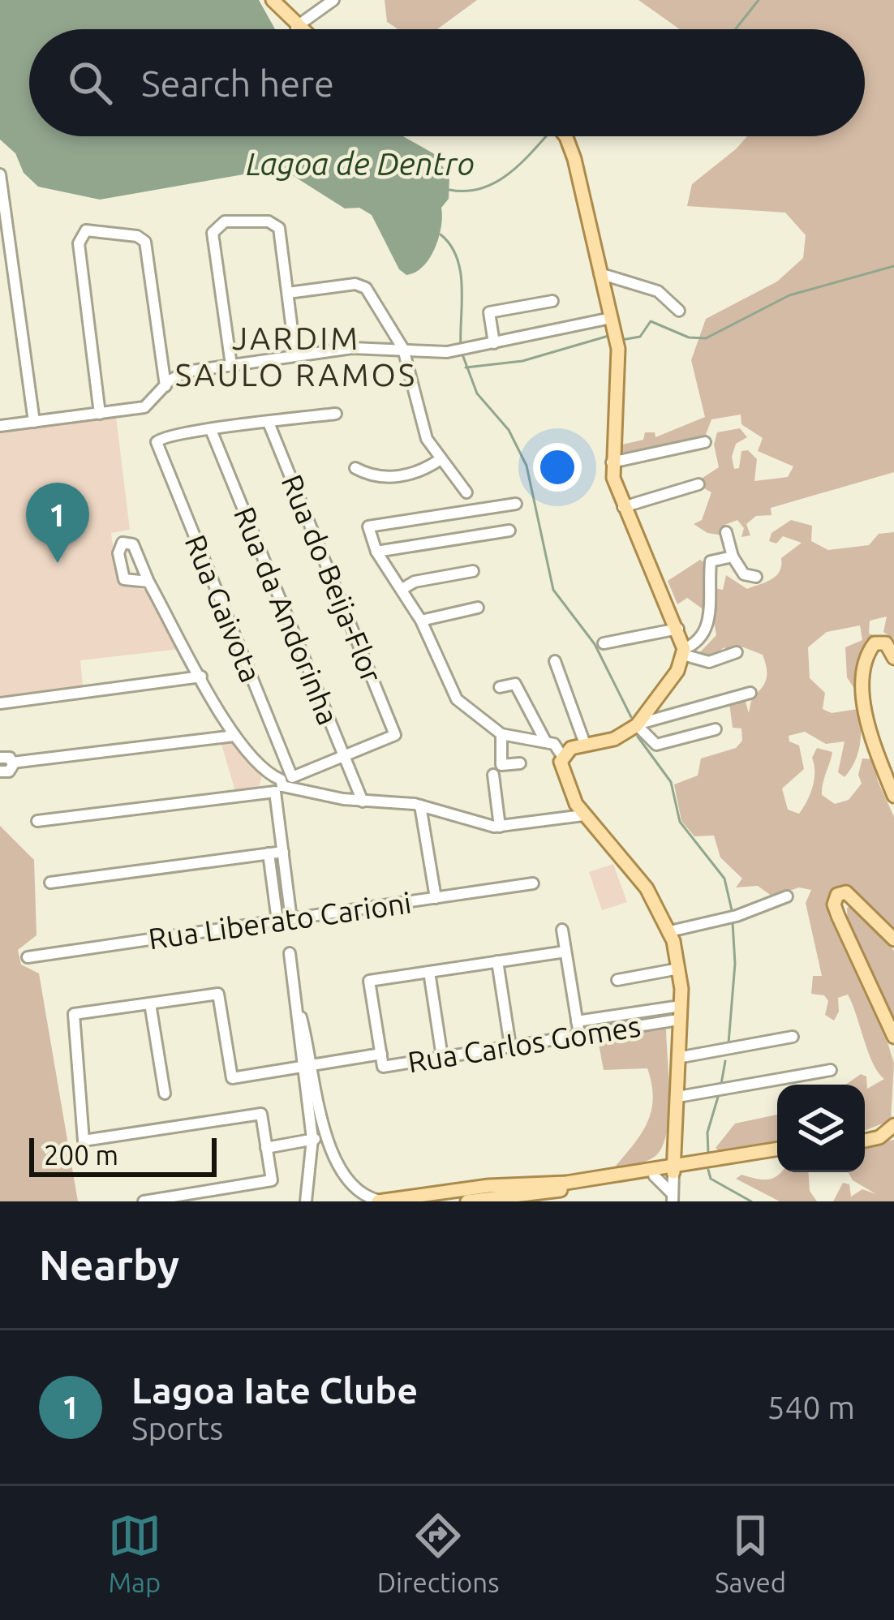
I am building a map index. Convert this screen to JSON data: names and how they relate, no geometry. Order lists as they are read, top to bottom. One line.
{"streets":{"street":["Rua do Beija-Flor","Rua Gaivota","Rua da Andorinha","Rua Liberato Carioni","Rua Carlos Gomes"]},"crossings":[["Rua do Beija-Flor","Rua Gaivota"],["Rua do Beija-Flor","Rua da Andorinha"],["Rua Gaivota","Rua da Andorinha"]],"districts":["JARDIM SAULO RAMOS"],"water":["Lagoa de Dentro"],"scale_bar":"200 m","page":{"search":"Search here","pins":"1","scale":"200 m","heading":"Nearby","list":[{"mark":"1","name":"Lagoa Iate Clube","note":"Sports","value":"540 m"}],"nav":["Map","Directions","Saved"]}}
